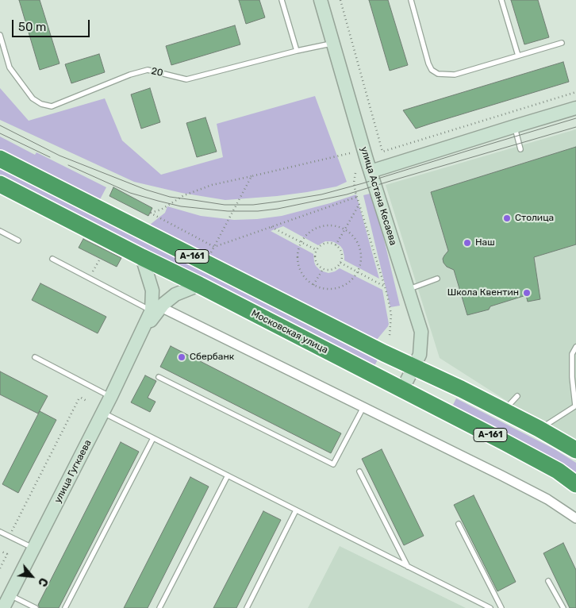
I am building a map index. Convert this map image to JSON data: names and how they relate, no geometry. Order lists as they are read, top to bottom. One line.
{"streets":{"highway":["А-161","Московская улица"],"street":["улица Астана Кесаева","улица Гугкаева"],"lane":["20"]},"crossings":[["20","улица Астана Кесаева"],["улица Астана Кесаева","А-161"],["улица Астана Кесаева","Московская улица"],["Московская улица","улица Гугкаева"]],"places":["Столица","Наш","Школа Квентин","Сбербанк"],"scale_bar":"50 m","north":"bottom right"}
